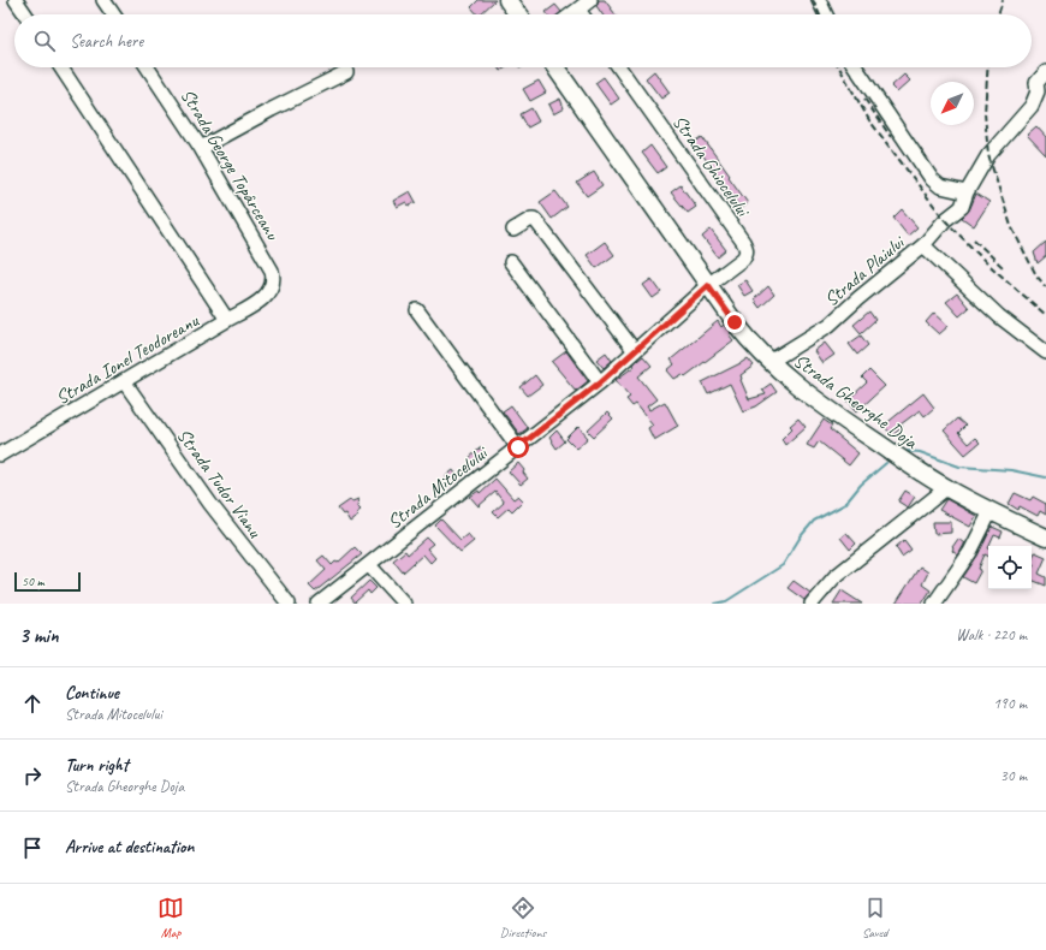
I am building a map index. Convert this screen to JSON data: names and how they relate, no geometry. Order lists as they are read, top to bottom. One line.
{"streets":{"main road":["Strada Gheorghe Doja"],"street":["Strada George Topârceanu","Strada Ghiocelului","Strada Plaiului","Strada Ionel Teodoreanu","Strada Tudor Vianu","Strada Mitocelului"]},"crossings":[["Strada George Topârceanu","Strada Ionel Teodoreanu"],["Strada Ghiocelului","Strada Gheorghe Doja"],["Strada Ghiocelului","Strada Mitocelului"],["Strada Plaiului","Strada Gheorghe Doja"],["Strada Ionel Teodoreanu","Strada Tudor Vianu"],["Strada Gheorghe Doja","Strada Mitocelului"]],"scale_bar":"50 m","north":"bottom left","page":{"search":"Search here","scale":"50 m","heading":["3 min","Walk · 220 m"],"list":[["Continue","Strada Mitocelului","190 m"],["Turn right","Strada Gheorghe Doja","30 m"],"Arrive at destination"],"nav":["Map","Directions","Saved"]}}
